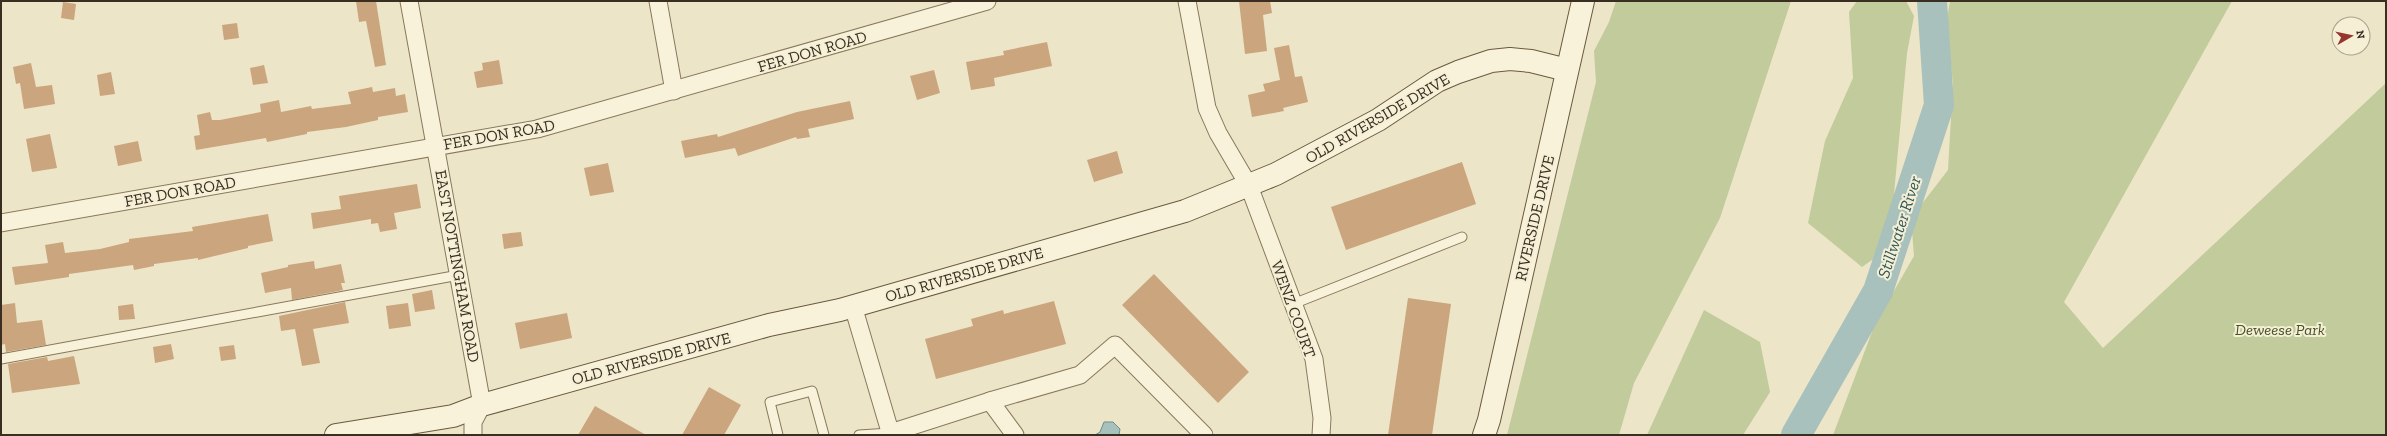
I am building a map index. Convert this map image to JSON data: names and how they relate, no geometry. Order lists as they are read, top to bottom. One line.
{"streets":{"street":["FER DON ROAD","OLD RIVERSIDE DRIVE","RIVERSIDE DRIVE","EAST NOTTINGHAM ROAD","WENZ COURT"]},"crossings":[["FER DON ROAD","EAST NOTTINGHAM ROAD"],["OLD RIVERSIDE DRIVE","RIVERSIDE DRIVE"],["OLD RIVERSIDE DRIVE","EAST NOTTINGHAM ROAD"],["OLD RIVERSIDE DRIVE","WENZ COURT"]],"water":["Stillwater River"],"parks":["Deweese Park"],"north":"right"}
